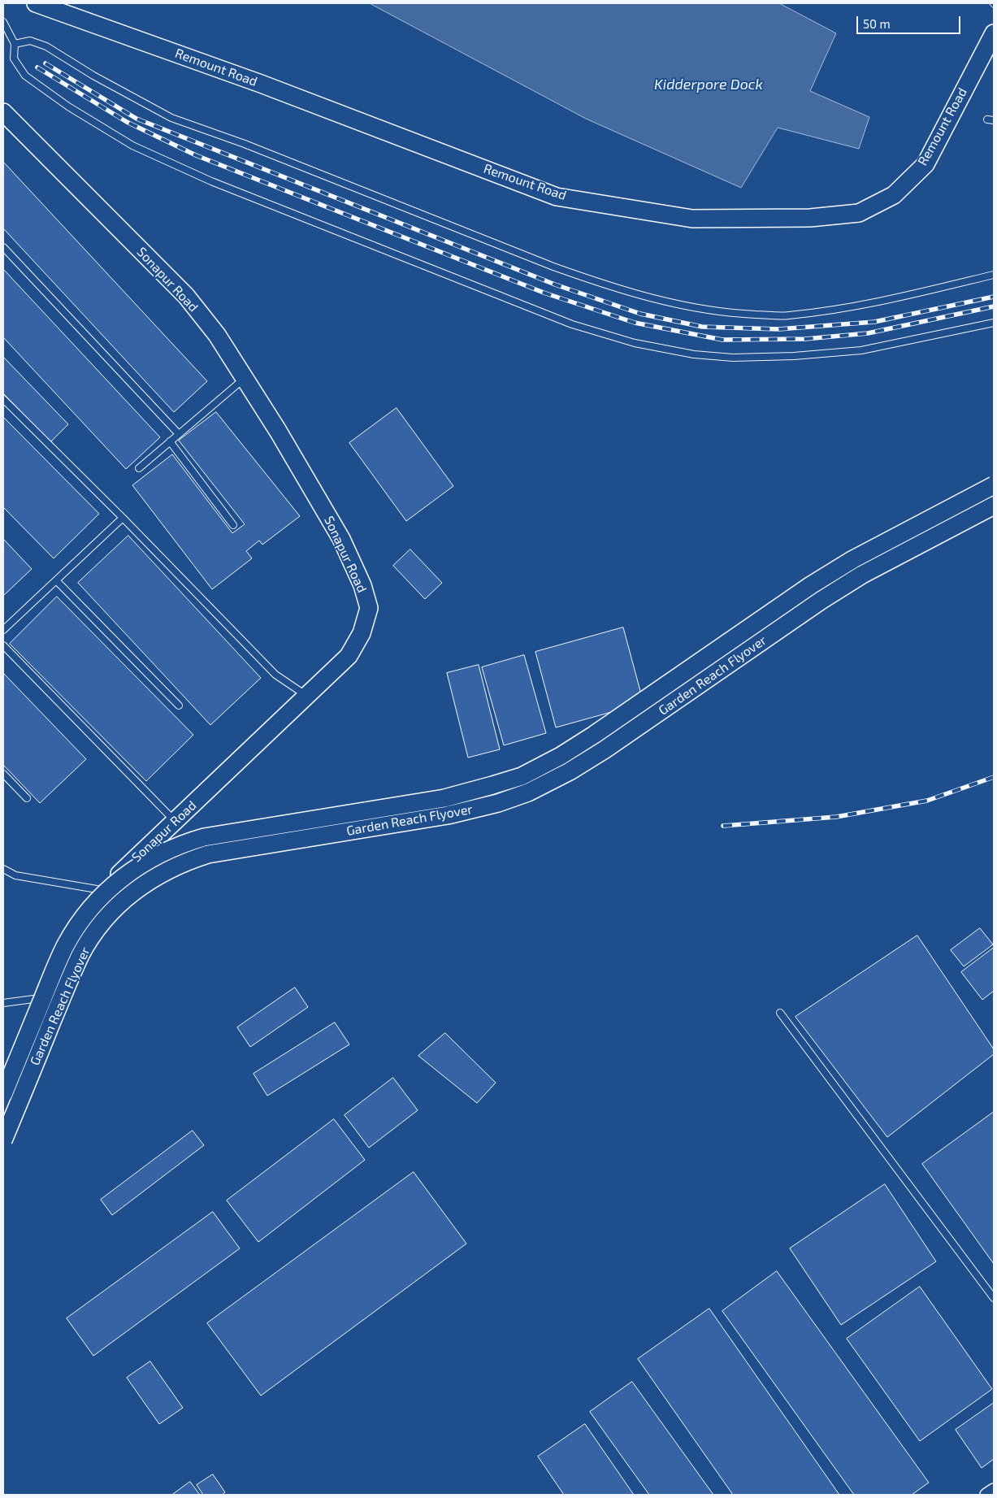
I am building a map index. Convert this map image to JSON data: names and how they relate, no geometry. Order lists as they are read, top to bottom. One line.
{"streets":{"main road":["Remount Road","Sonapur Road","Garden Reach Flyover"]},"water":["Kidderpore Dock"],"scale_bar":"50 m"}
